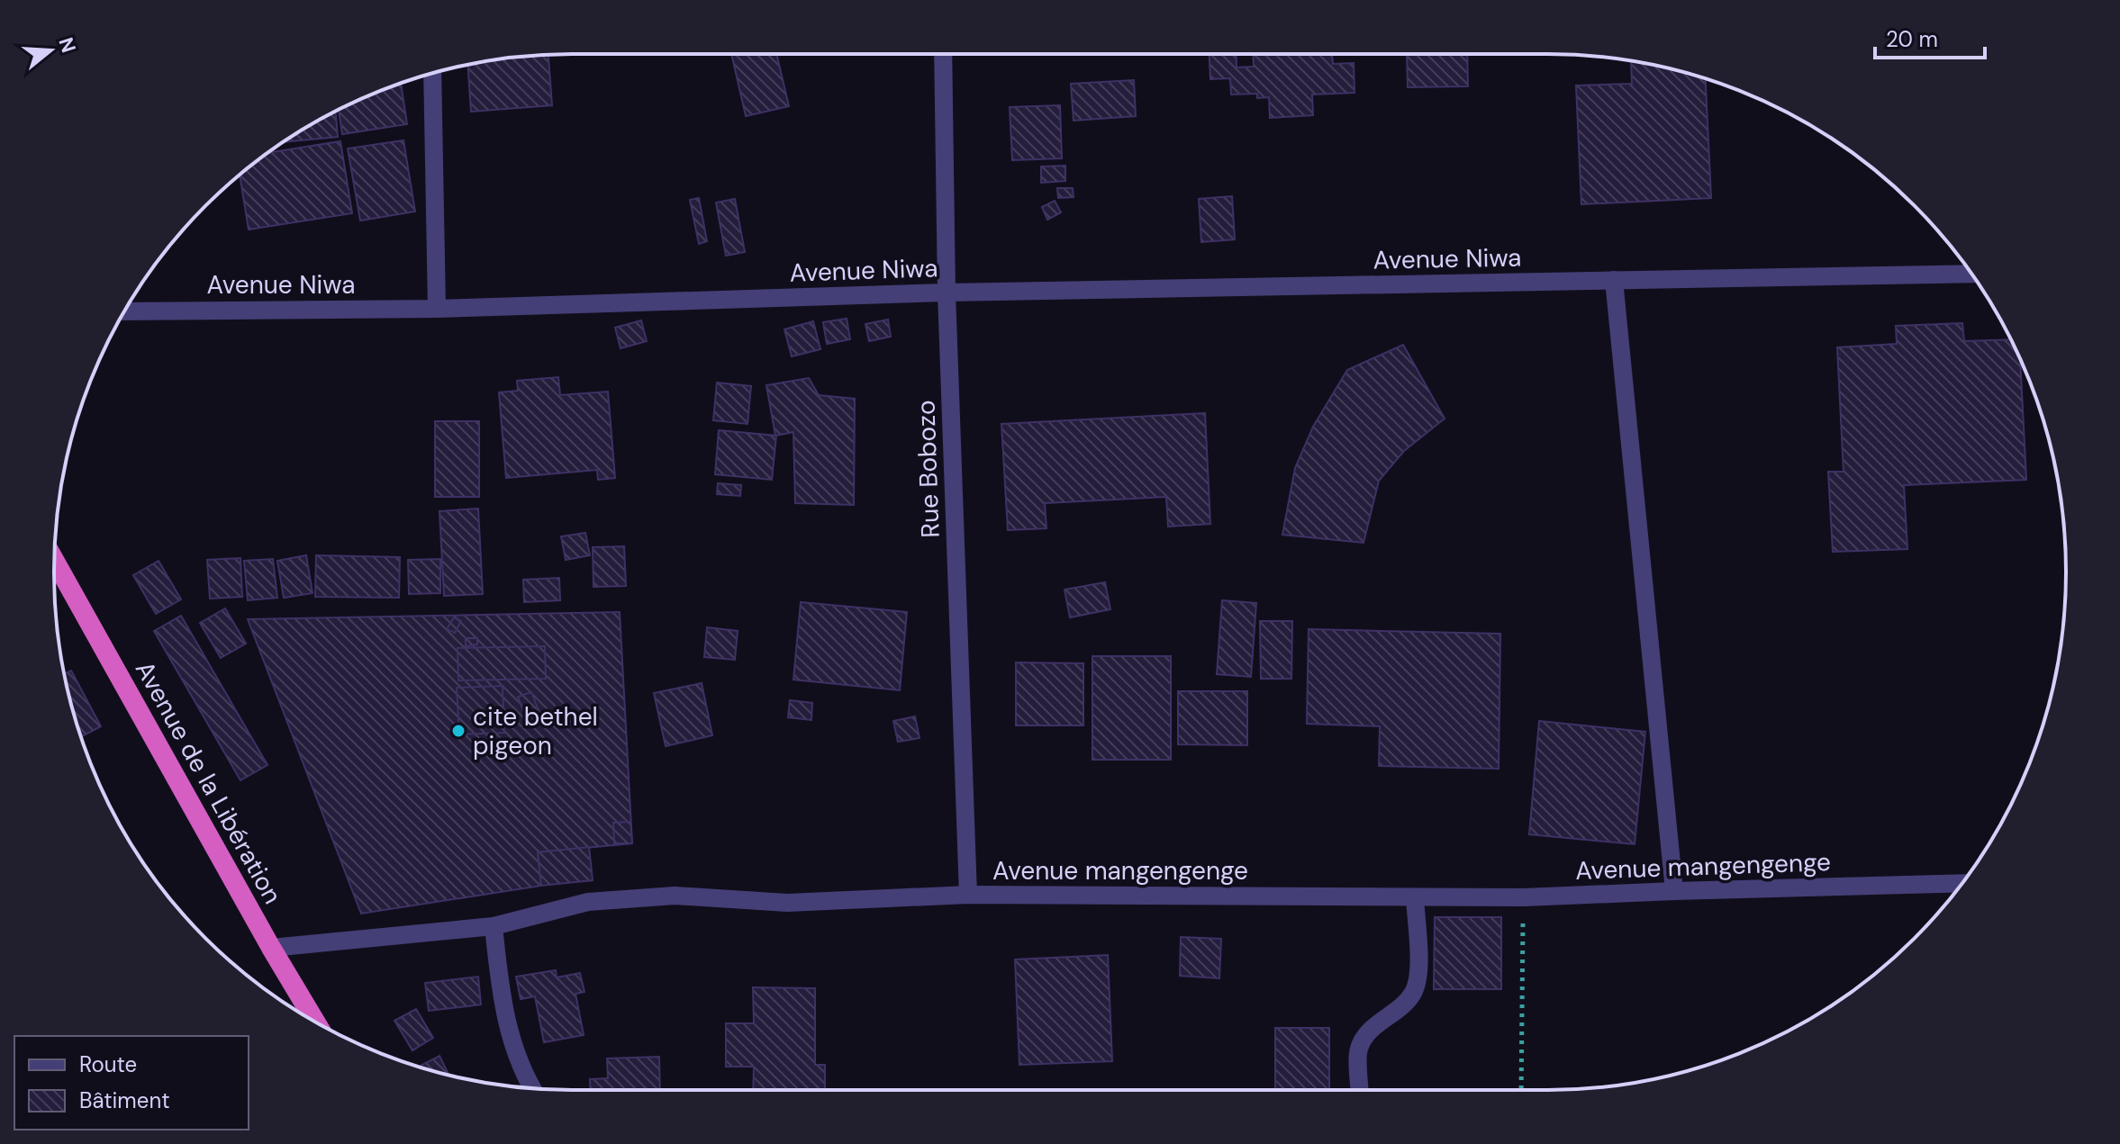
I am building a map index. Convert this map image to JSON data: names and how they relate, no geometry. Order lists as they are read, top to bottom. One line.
{"streets":{"highway":["Avenue de la Libération"],"street":["Avenue Niwa","Rue Bobozo","Avenue mangengenge"]},"crossings":[["Avenue Niwa","Rue Bobozo"],["Rue Bobozo","Avenue mangengenge"],["Avenue de la Libération","Avenue mangengenge"]],"places":["cite bethel pigeon"],"legend":["Route","Bâtiment"],"scale_bar":"20 m","north":"right"}
